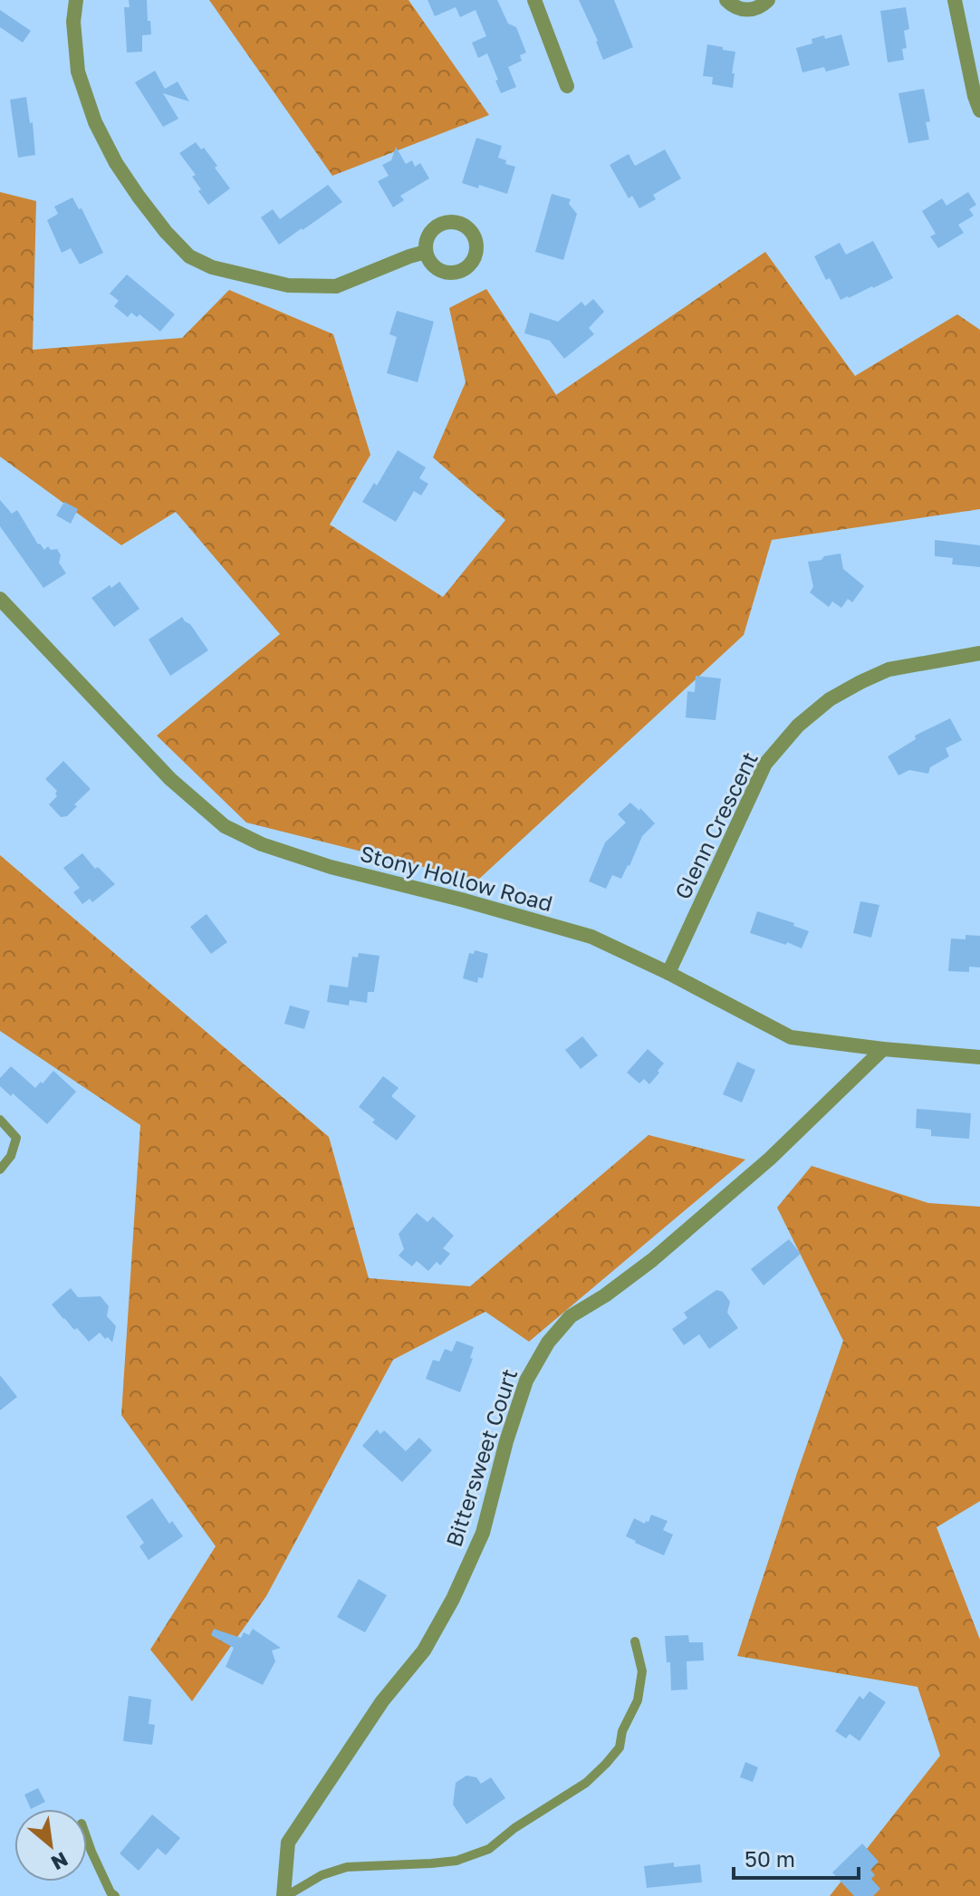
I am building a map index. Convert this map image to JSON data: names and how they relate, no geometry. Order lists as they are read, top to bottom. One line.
{"streets":{"street":["Glenn Crescent","Stony Hollow Road","Bittersweet Court"]},"crossings":[["Glenn Crescent","Stony Hollow Road"],["Stony Hollow Road","Bittersweet Court"]],"scale_bar":"50 m","north":"bottom right"}
